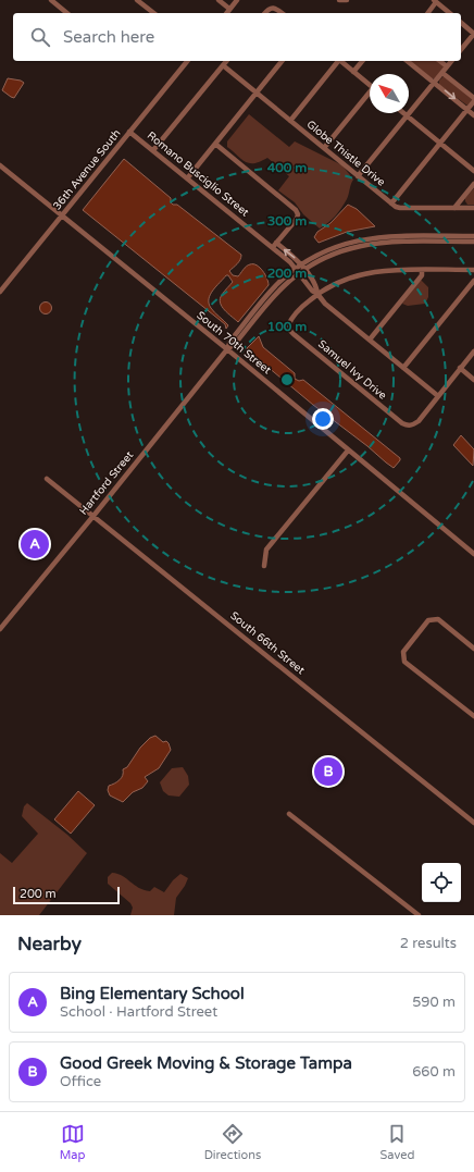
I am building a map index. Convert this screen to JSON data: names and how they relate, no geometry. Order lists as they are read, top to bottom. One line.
{"streets":{"street":["Globe Thistle Drive","36th Avenue South","Romano Busciglio Street","South 70th Street","Samuel Ivy Drive","Hartford Street","South 66th Street"]},"crossings":[["36th Avenue South","Romano Busciglio Street"],["36th Avenue South","South 70th Street"],["Romano Busciglio Street","Samuel Ivy Drive"],["Romano Busciglio Street","Hartford Street"],["South 70th Street","Hartford Street"],["Hartford Street","South 66th Street"]],"scale_bar":"200 m","north":"top left","page":{"search":"Search here","pins":["A","B"],"scale":"200 m","heading":["Nearby","2 results"],"list":[{"mark":"A","name":"Bing Elementary School","note":"School · Hartford Street","value":"590 m"},{"mark":"B","name":"Good Greek Moving & Storage Tampa","note":"Office","value":"660 m"}],"nav":["Map","Directions","Saved"]},"rings":["400 m","300 m","200 m","100 m"]}
